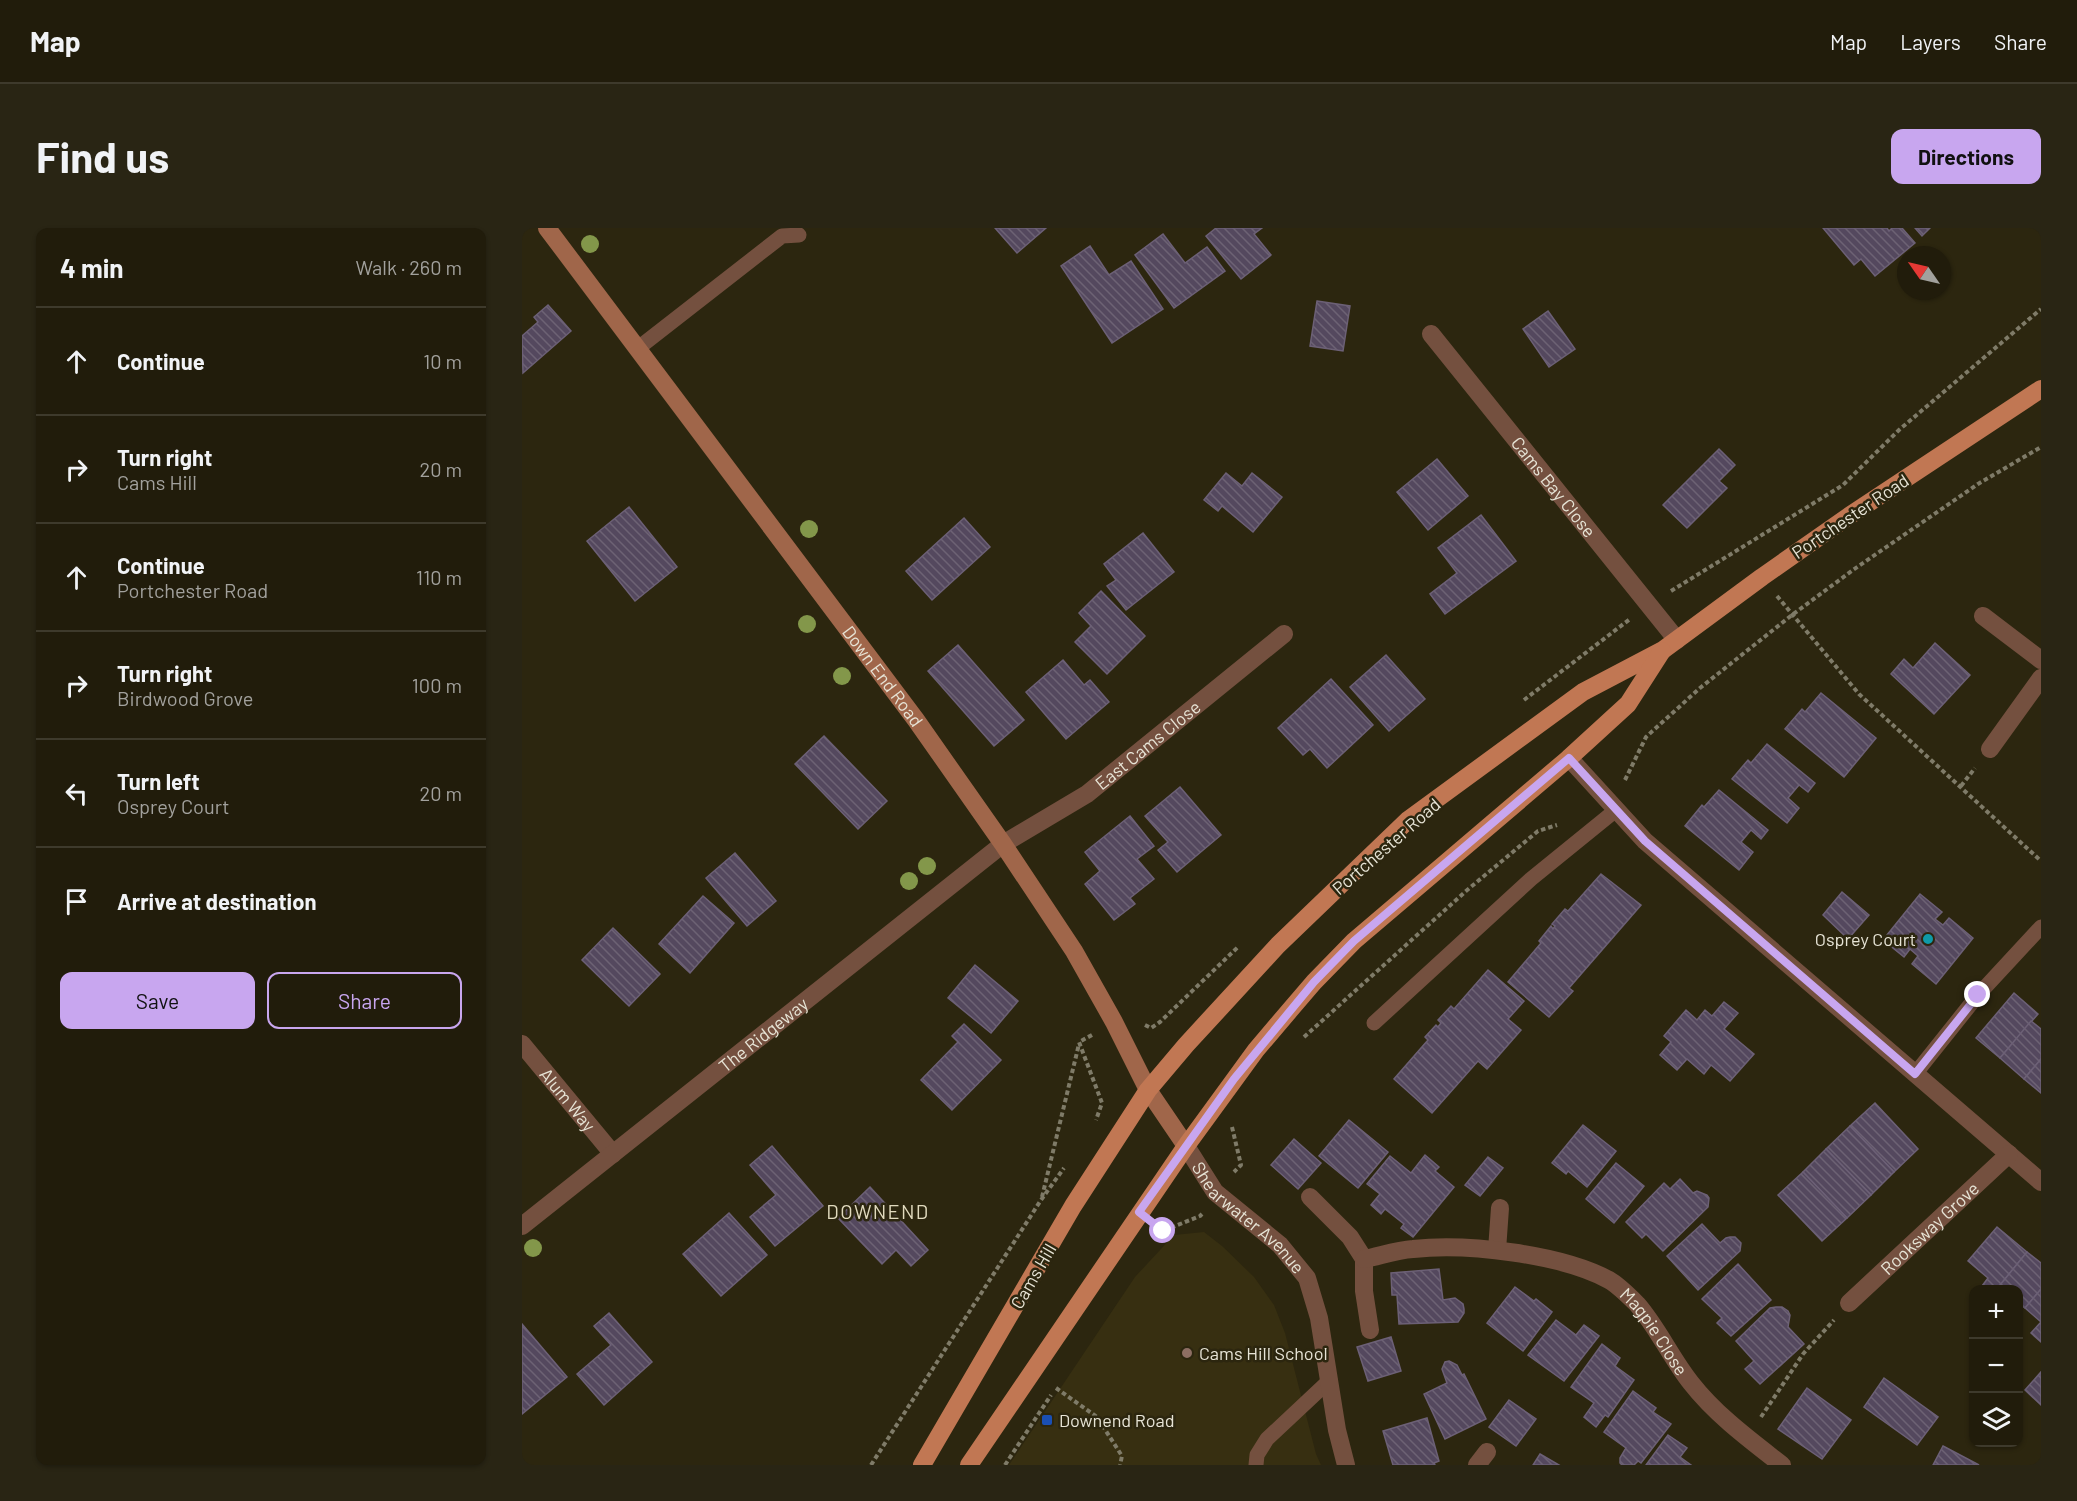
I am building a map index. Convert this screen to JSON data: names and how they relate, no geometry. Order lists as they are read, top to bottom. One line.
{"streets":{"main road":["Portchester Road","Cams Hill"],"street":["Cams Bay Close","Down End Road","East Cams Close","The Ridgeway","Alum Way","Shearwater Avenue","Rooksway Grove","Magpie Close"]},"crossings":[["Cams Bay Close","Portchester Road"],["Portchester Road","Down End Road"],["Portchester Road","Shearwater Avenue"],["Portchester Road","Cams Hill"],["Down End Road","East Cams Close"],["Down End Road","The Ridgeway"],["Down End Road","Shearwater Avenue"],["Down End Road","Cams Hill"],["East Cams Close","The Ridgeway"],["The Ridgeway","Alum Way"]],"districts":["DOWNEND"],"places":{"other":["Osprey Court","Cams Hill School"],"transit":["Downend Road"]},"north":"top left","page":{"header":"Map","nav":["Map","Layers","Share"],"buttons":["Directions",["Save","Share"]],"title":"Find us","heading":["4 min","Walk · 260 m"],"list":[["Continue","10 m"],["Turn right","Cams Hill","20 m"],["Continue","Portchester Road","110 m"],["Turn right","Birdwood Grove","100 m"],["Turn left","Osprey Court","20 m"],"Arrive at destination"],"map_buttons":["+","−"]}}
